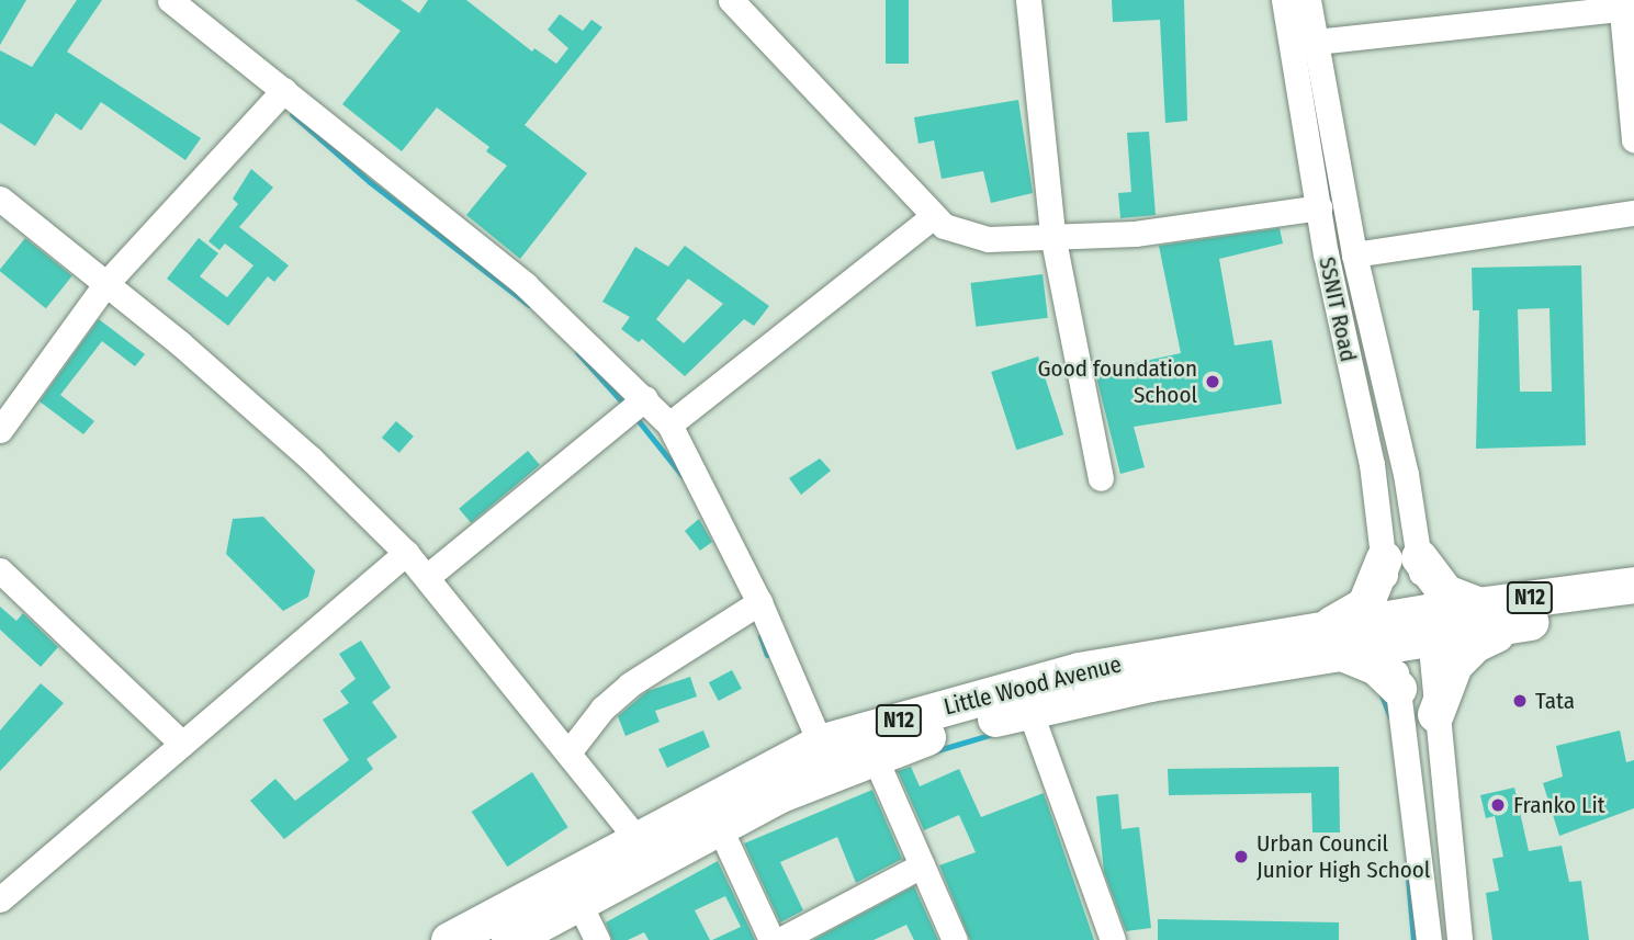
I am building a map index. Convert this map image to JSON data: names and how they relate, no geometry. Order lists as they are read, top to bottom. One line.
{"streets":{"highway":["N12","Little Wood Avenue"],"street":["SSNIT Road"]},"crossings":[["SSNIT Road","N12"],["SSNIT Road","Little Wood Avenue"],["N12","Little Wood Avenue"]],"places":["Good foundation School","Tata","Franko Lit","Urban Council Junior High School"]}
